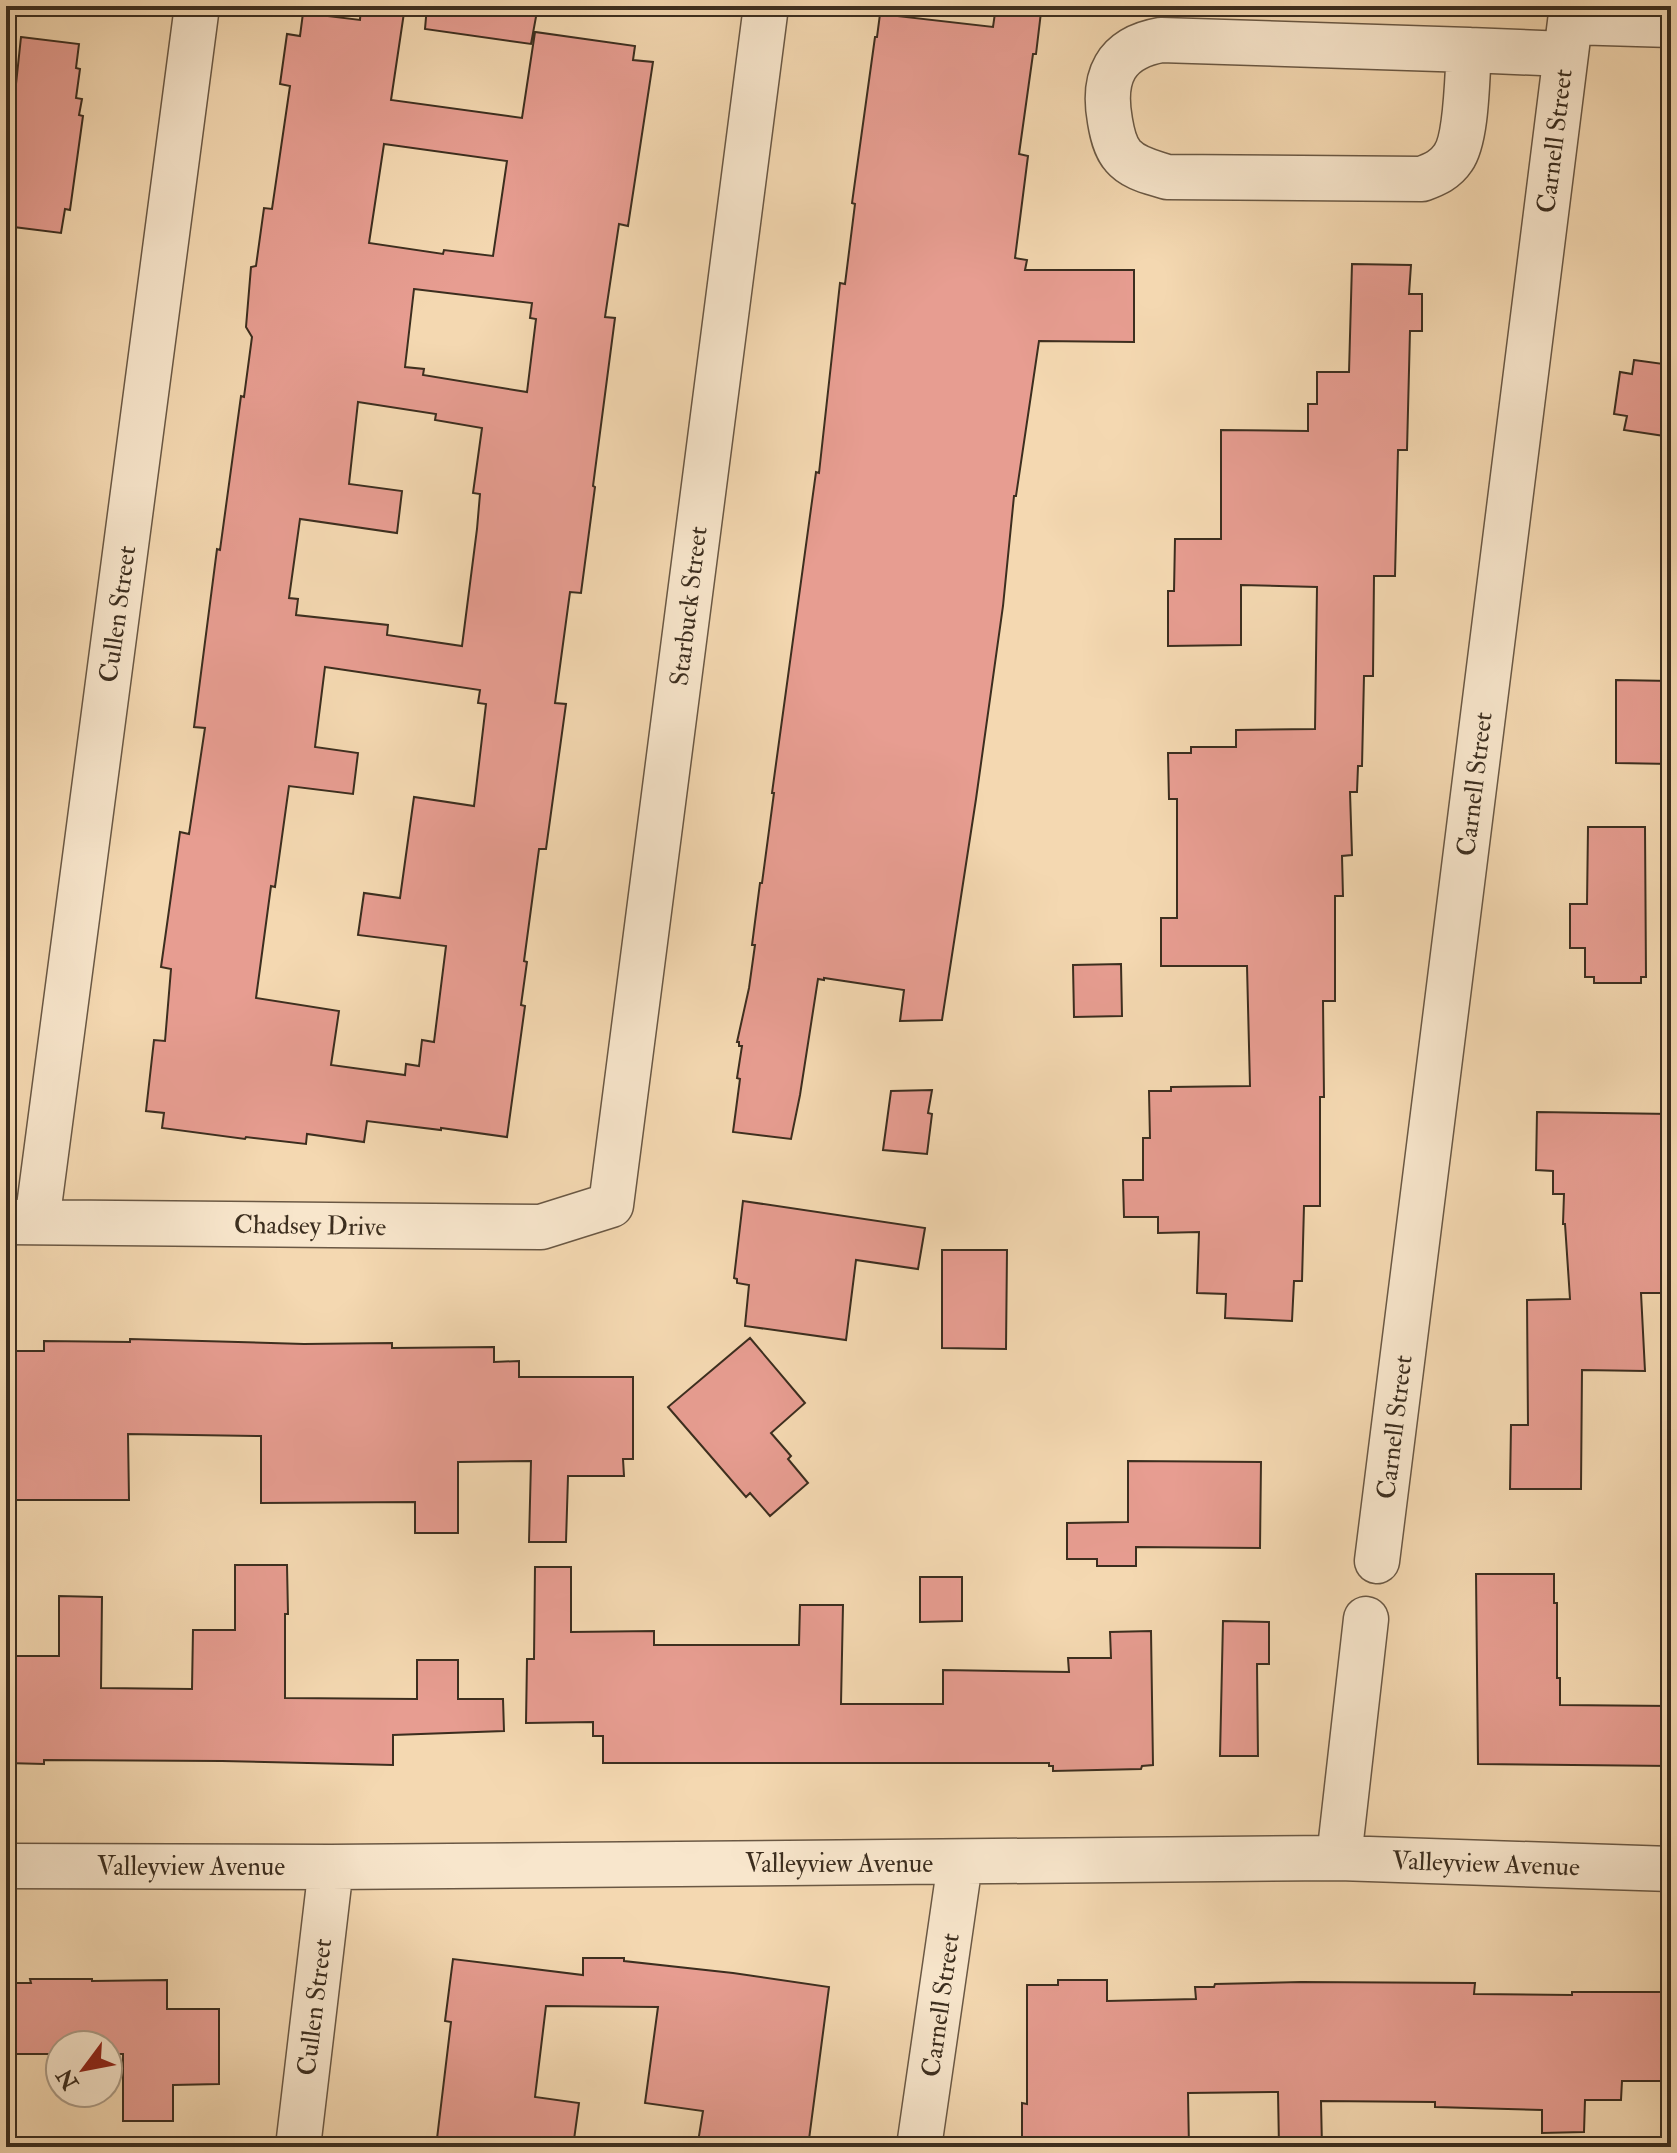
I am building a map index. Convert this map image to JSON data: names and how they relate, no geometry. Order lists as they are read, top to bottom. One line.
{"streets":{"street":["Carnell Street","Starbuck Street","Cullen Street","Chadsey Drive","Valleyview Avenue"]},"crossings":[["Carnell Street","Valleyview Avenue"],["Starbuck Street","Chadsey Drive"],["Cullen Street","Chadsey Drive"],["Cullen Street","Valleyview Avenue"]],"north":"bottom left"}
